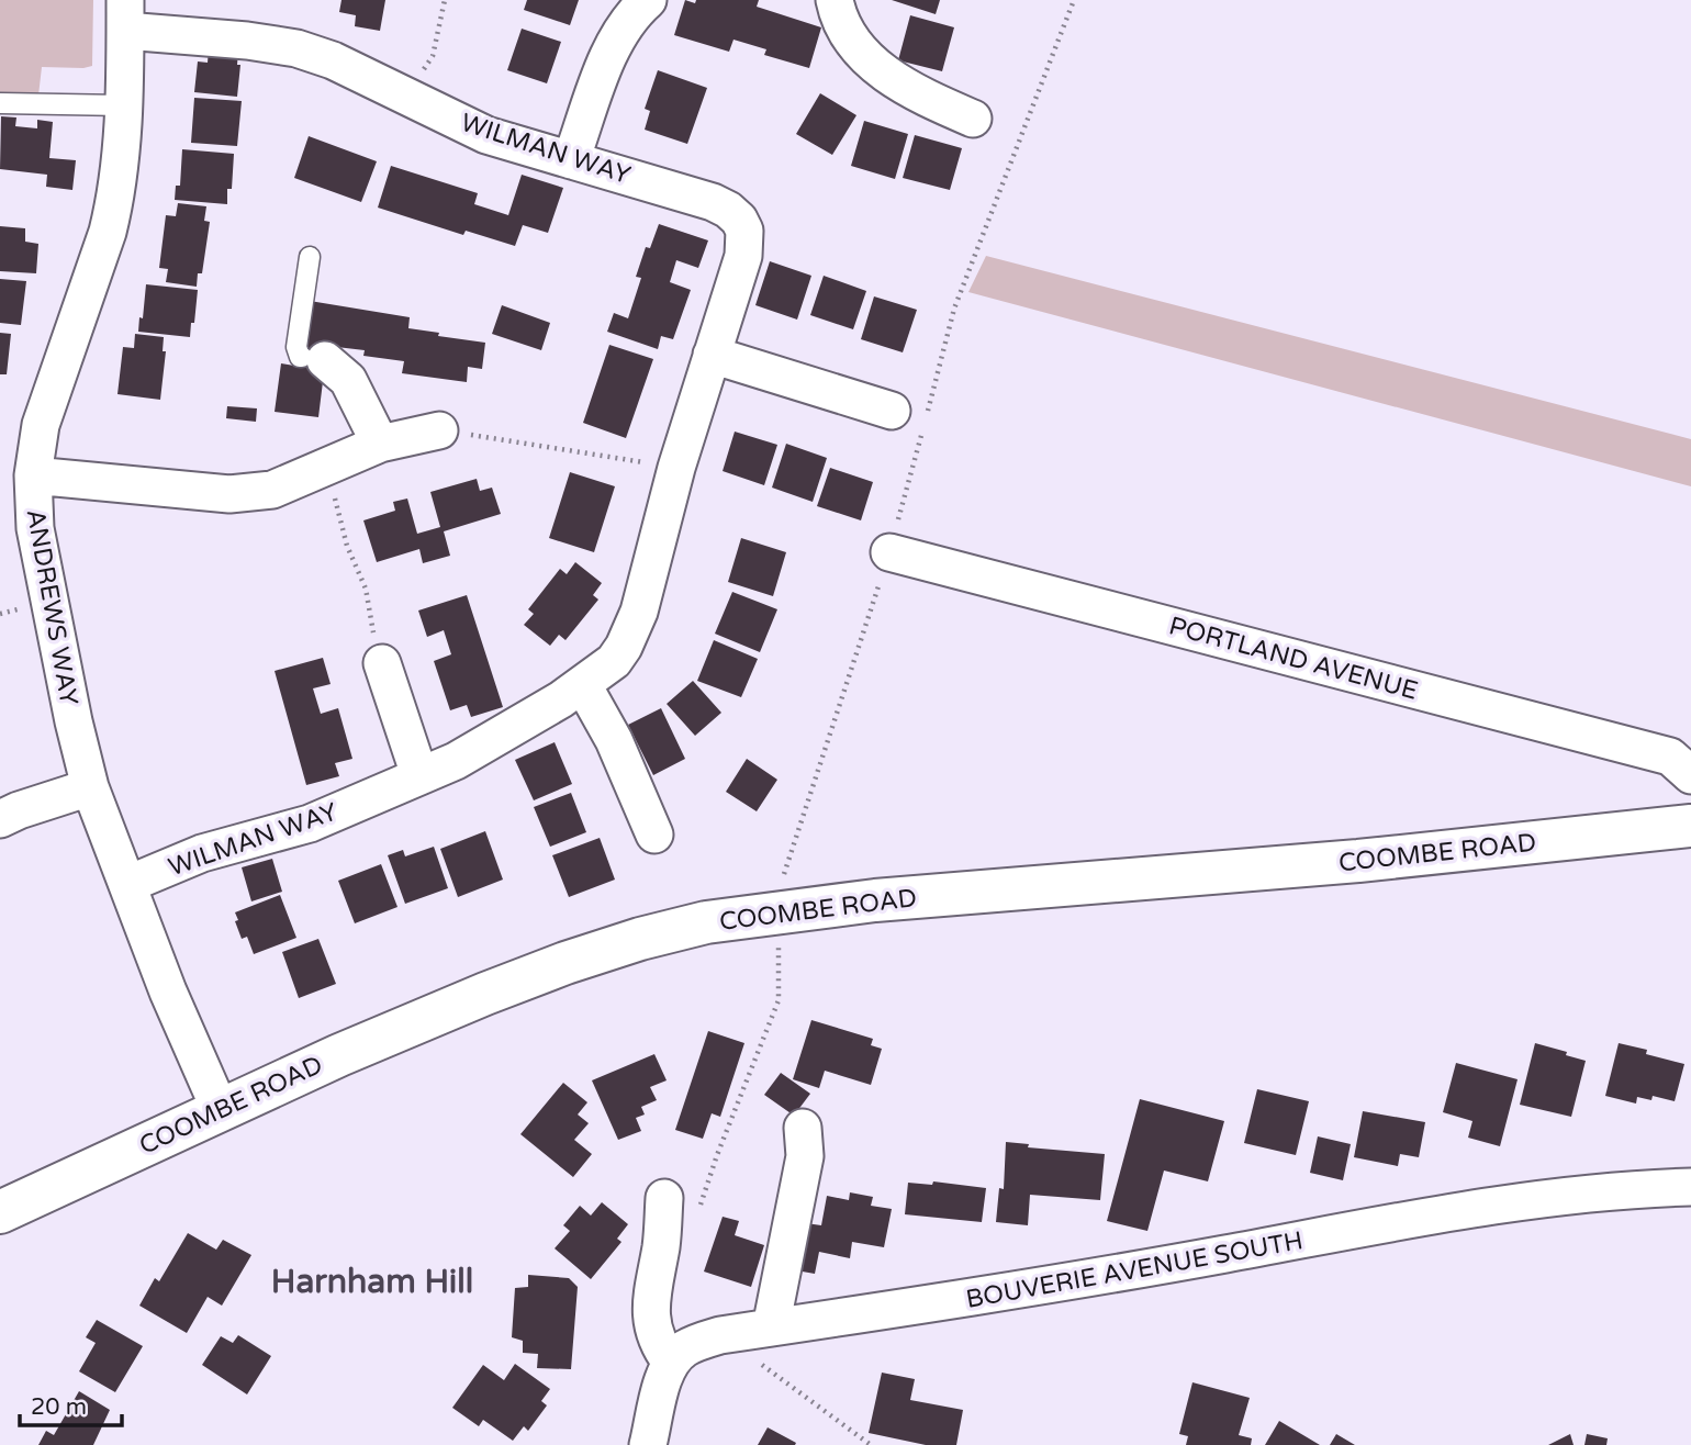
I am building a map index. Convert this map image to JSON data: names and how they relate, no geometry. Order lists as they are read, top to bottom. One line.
{"streets":{"highway":["COOMBE ROAD"],"street":["WILMAN WAY","ANDREWS WAY","PORTLAND AVENUE","BOUVERIE AVENUE SOUTH"]},"crossings":[["WILMAN WAY","ANDREWS WAY"],["ANDREWS WAY","COOMBE ROAD"]],"districts":["Harnham Hill"],"scale_bar":"20 m"}
